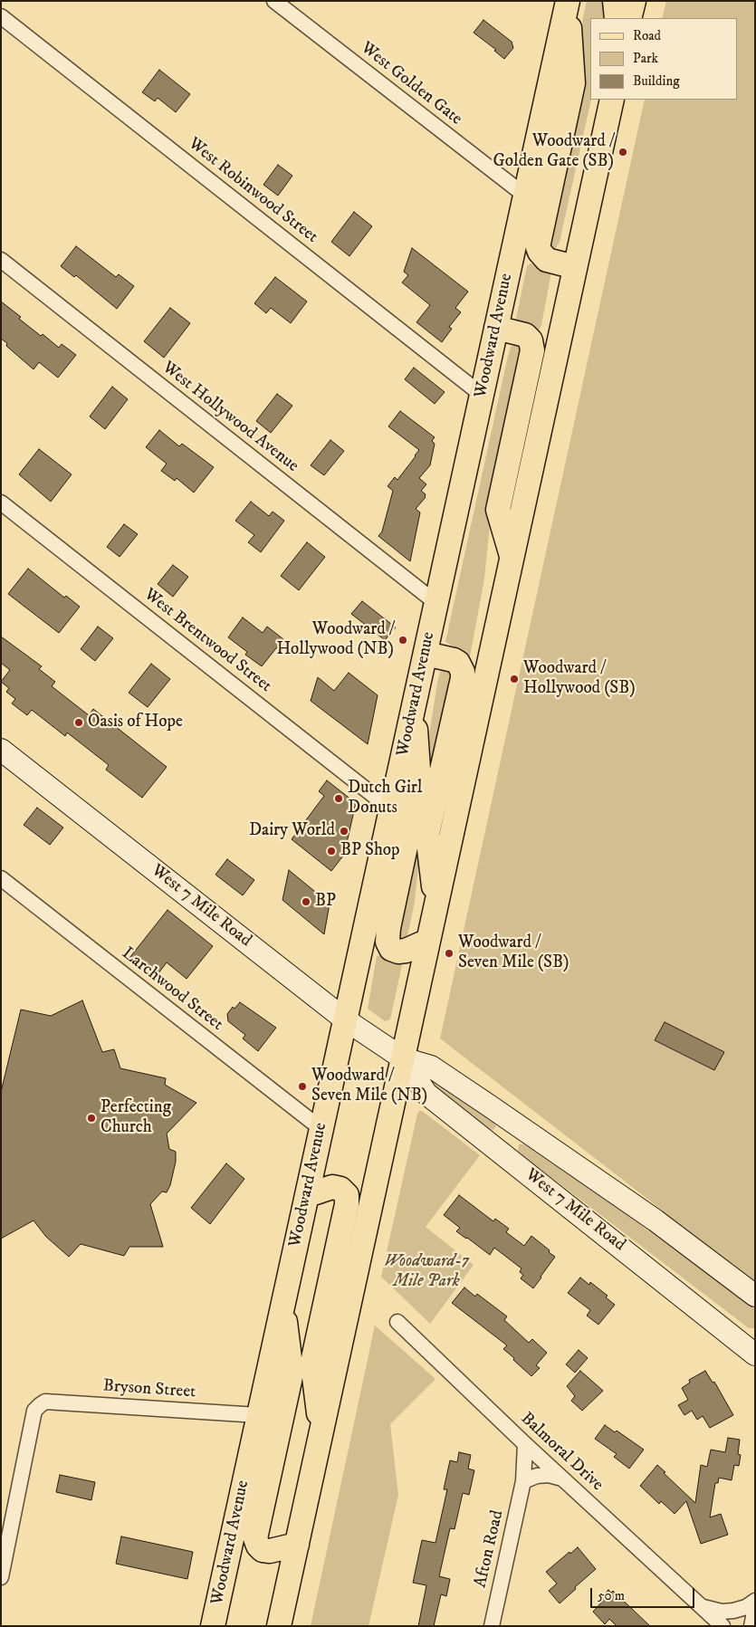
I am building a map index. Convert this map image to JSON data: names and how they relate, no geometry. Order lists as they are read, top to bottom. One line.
{"streets":{"main road":["Woodward Avenue","West 7 Mile Road"],"street":["West Golden Gate","West Robinwood Street","West Hollywood Avenue","West Brentwood Street","Larchwood Street","Bryson Street","Balmoral Drive","Afton Road"]},"crossings":[["West Golden Gate","Woodward Avenue"],["West Robinwood Street","Woodward Avenue"],["Woodward Avenue","West Hollywood Avenue"],["Woodward Avenue","West Brentwood Street"],["Woodward Avenue","West 7 Mile Road"],["Woodward Avenue","Larchwood Street"],["Woodward Avenue","Bryson Street"],["Balmoral Drive","Afton Road"]],"parks":["Woodward-7 Mile Park"],"places":["Woodward / Golden Gate (SB)","Woodward / Hollywood (NB)","Woodward / Hollywood (SB)","Oasis of Hope","Dutch Girl Donuts","Dairy World","BP Shop","BP","Woodward / Seven Mile (SB)","Woodward / Seven Mile (NB)","Perfecting Church"],"legend":["Road","Park","Building"],"scale_bar":"50 m"}
